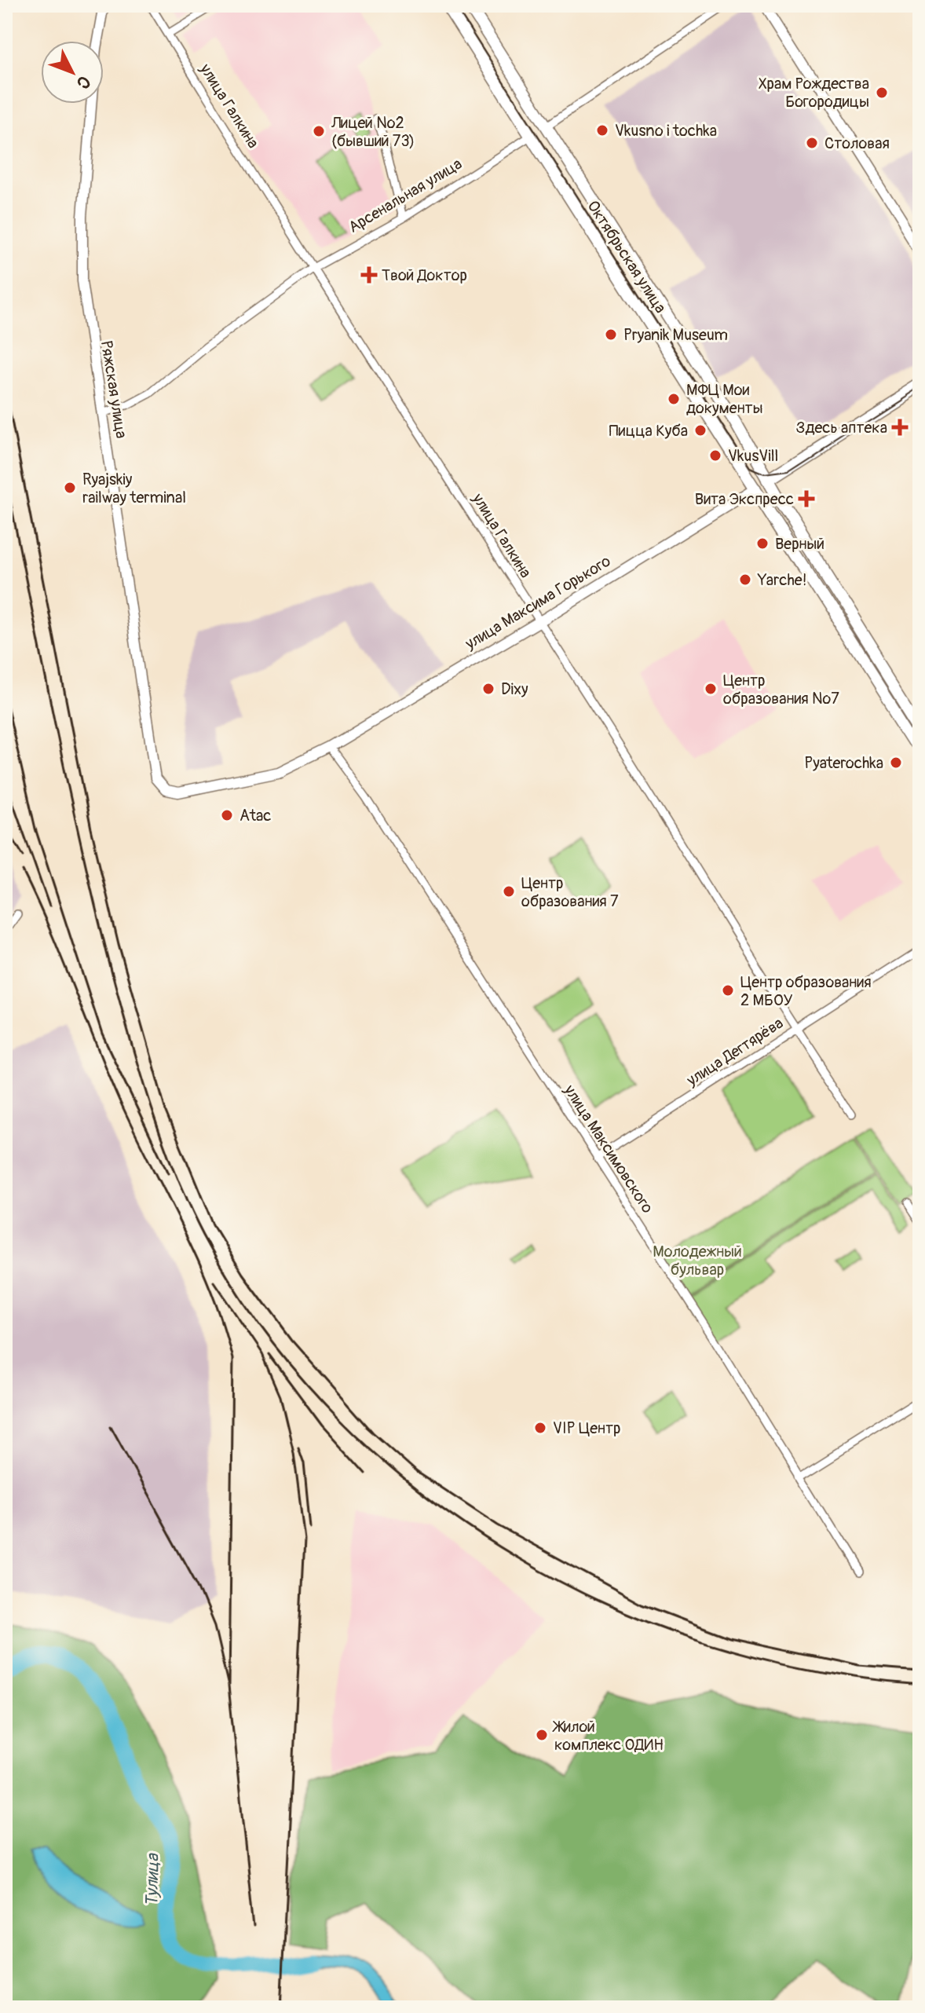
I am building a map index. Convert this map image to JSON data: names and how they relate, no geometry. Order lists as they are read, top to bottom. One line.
{"streets":{"main road":["Арсенальная улица","Октябрьская улица","улица Максима Горького"],"street":["улица Галкина","Ряжская улица","улица Дегтярёва","улица Максимовского"]},"crossings":[["улица Галкина","Арсенальная улица"],["улица Галкина","улица Максима Горького"],["улица Галкина","улица Дегтярёва"],["Арсенальная улица","Октябрьская улица"],["Арсенальная улица","Ряжская улица"],["Октябрьская улица","улица Максима Горького"],["Ряжская улица","улица Максима Горького"],["улица Максима Горького","улица Максимовского"],["улица Дегтярёва","улица Максимовского"]],"water":["Тулица"],"parks":["Молодежный бульвар"],"places":{"other":["Храм Рождества Богородицы","Vkusno i tochka","Лицей №2 (бывший 73)","Столовая","Pryanik Museum","МФЦ Мои документы","Пицца Куба","VkusVill","Ryajskiy railway terminal","Верный","Yarche!","Dixy","Центр образования №7","Pyaterochka","Atac","Центр образования 7","Центр образования 2 МБОУ","VIP Центр","Жилой комплекс ОДИН"],"health":["Твой Доктор","Здесь аптека","Вита Экспресс"]},"north":"bottom right"}
